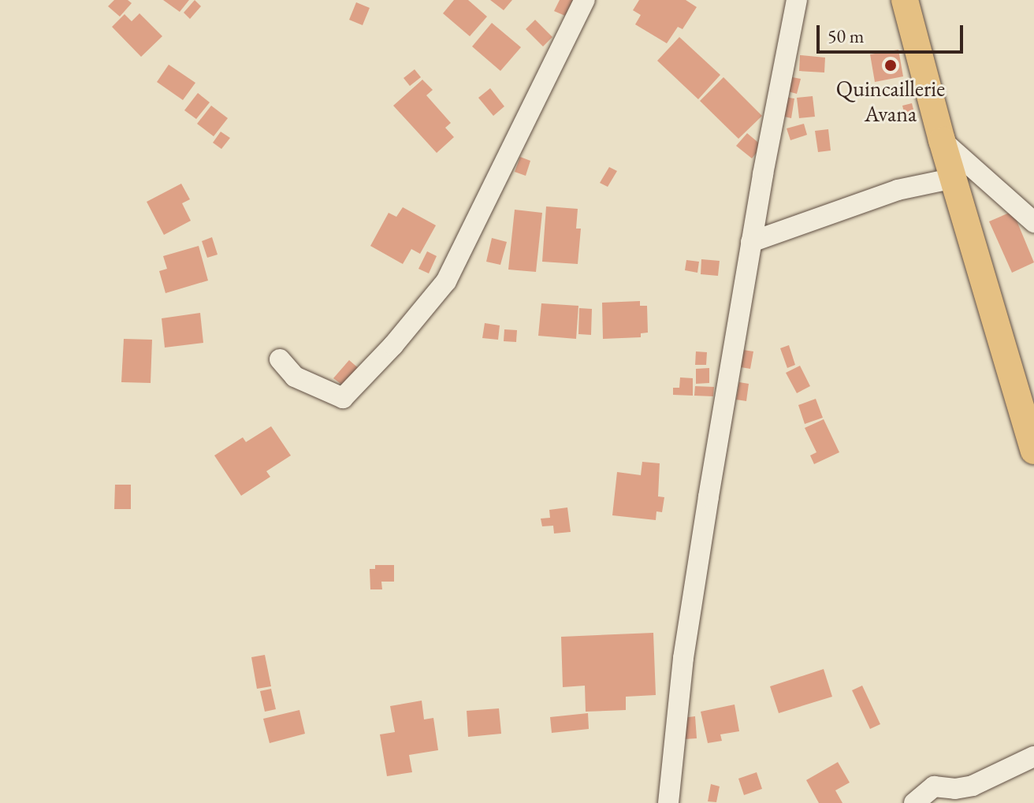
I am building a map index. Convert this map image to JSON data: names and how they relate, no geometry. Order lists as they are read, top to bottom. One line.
{"places":["Quincaillerie Avana"],"scale_bar":"50 m"}
